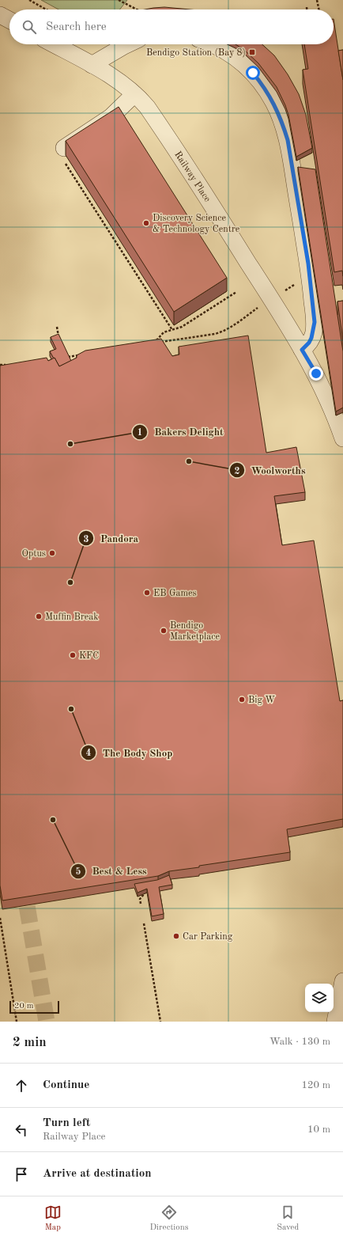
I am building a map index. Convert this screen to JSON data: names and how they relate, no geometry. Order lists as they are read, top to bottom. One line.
{"streets":{"street":["Railway Place"]},"places":{"transit":["Bendigo Station (Bay 8)"],"other":["Discovery Science & Technology Centre","Bakers Delight","Woolworths","Optus","Pandora","EB Games","Muffin Break","Bendigo Marketplace","KFC","Big W","The Body Shop","Best & Less","Car Parking"]},"scale_bar":"20 m","page":{"search":"Search here","scale":"20 m","heading":["2 min","Walk · 130 m"],"list":[["Continue","120 m"],["Turn left","Railway Place","10 m"],"Arrive at destination"],"nav":["Map","Directions","Saved"]}}
